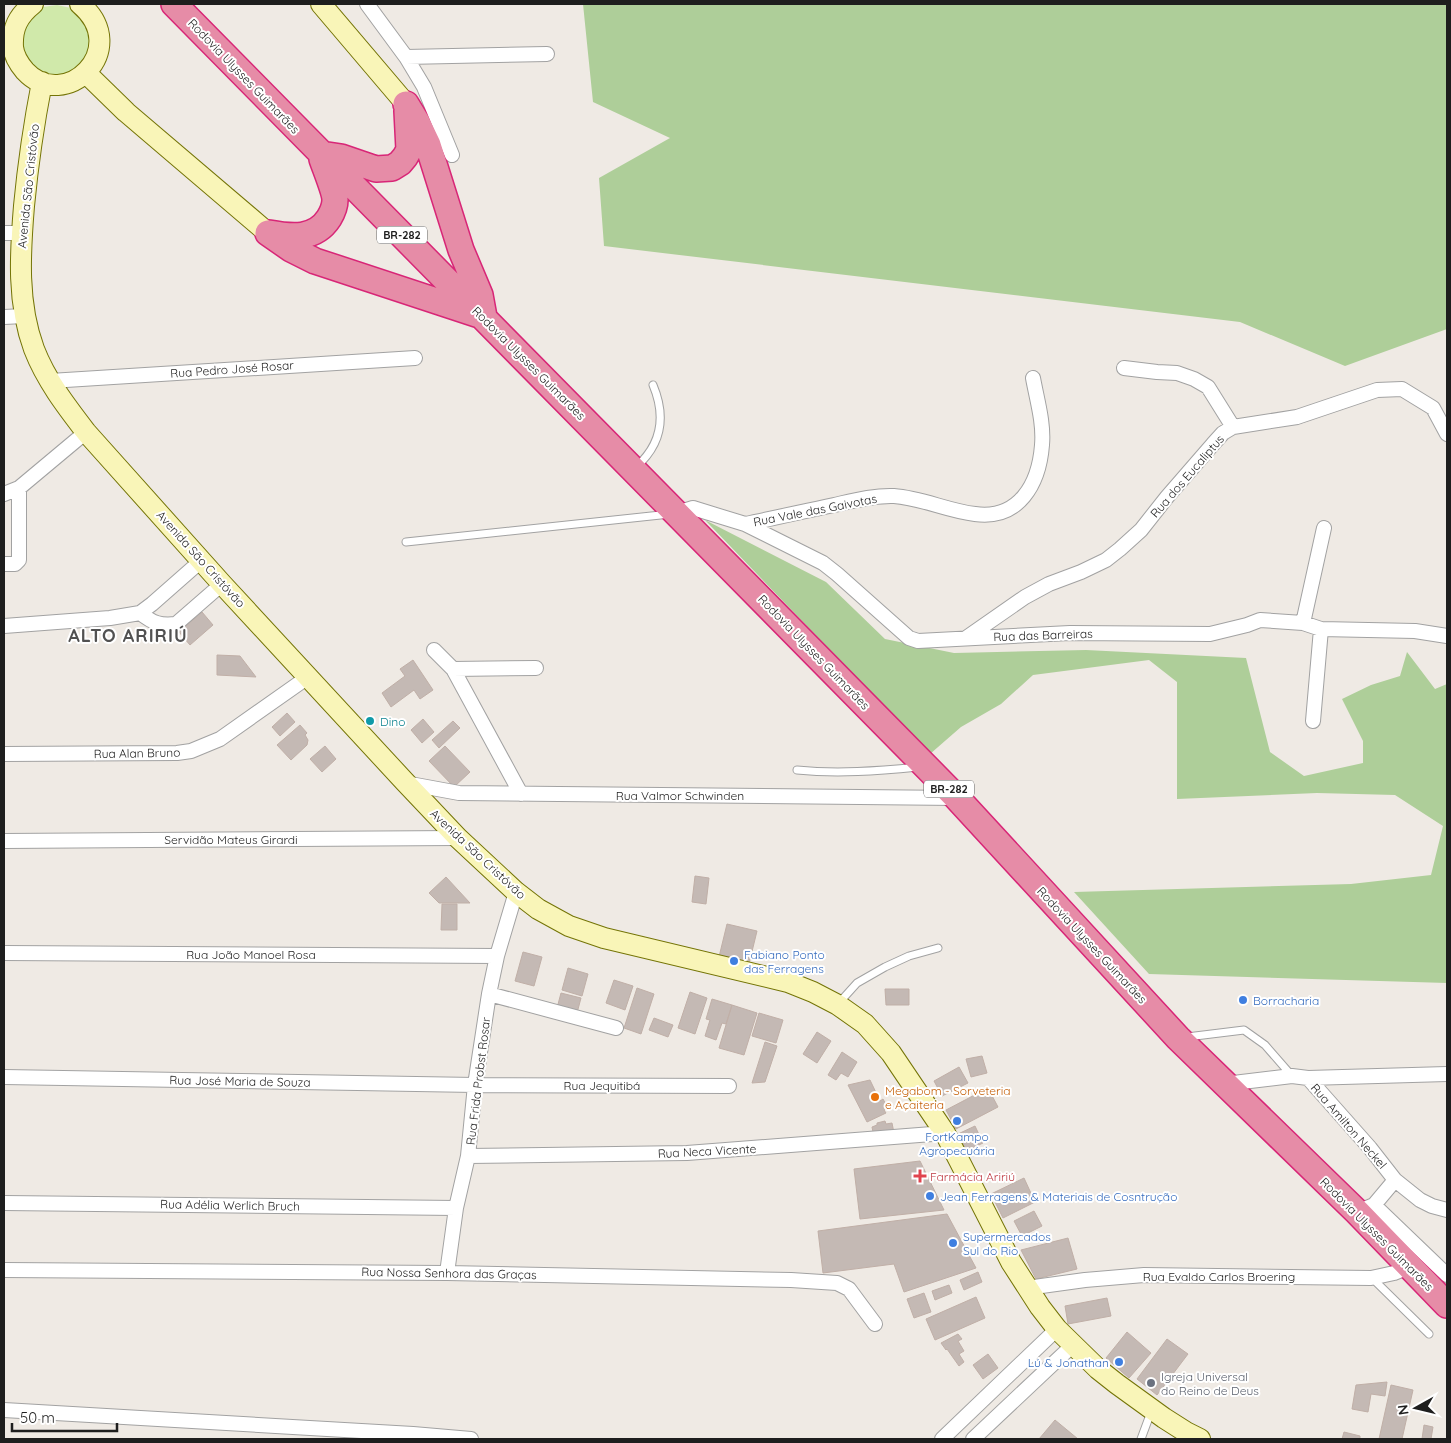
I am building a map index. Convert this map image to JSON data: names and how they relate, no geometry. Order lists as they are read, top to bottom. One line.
{"streets":{"highway":["Rodovia Ulysses Guimarães","BR-282"],"main road":["Avenida São Cristóvão"],"street":["Rua Pedro José Rosar","Rua dos Eucaliptus","Rua Vale das Gaivotas","Rua das Barreiras","Rua Alan Bruno","Rua Valmor Schwinden","Servidão Mateus Girardi","Rua João Manoel Rosa","Rua José Maria de Souza","Rua Frida Probst Rosar","Rua Jequitibá","Rua Amilton Neckel","Rua Neca Vicente","Rua Adélia Werlich Bruch","Rua Nossa Senhora das Graças","Rua Evaldo Carlos Broering"]},"crossings":[["Rodovia Ulysses Guimarães","Rua das Barreiras"],["Rodovia Ulysses Guimarães","Rua Valmor Schwinden"],["Rodovia Ulysses Guimarães","Rua Amilton Neckel"],["Rodovia Ulysses Guimarães","Rua Evaldo Carlos Broering"],["Avenida São Cristóvão","Rua Pedro José Rosar"],["Avenida São Cristóvão","Rua Alan Bruno"],["Avenida São Cristóvão","Rua Valmor Schwinden"],["Avenida São Cristóvão","Servidão Mateus Girardi"],["Avenida São Cristóvão","Rua Frida Probst Rosar"],["Avenida São Cristóvão","Rua Neca Vicente"],["Avenida São Cristóvão","Rua Evaldo Carlos Broering"],["Rua dos Eucaliptus","Rua das Barreiras"],["Rua Vale das Gaivotas","Rua das Barreiras"],["Rua João Manoel Rosa","Rua Frida Probst Rosar"],["Rua José Maria de Souza","Rua Frida Probst Rosar"],["Rua José Maria de Souza","Rua Jequitibá"],["Rua Frida Probst Rosar","Rua Jequitibá"],["Rua Frida Probst Rosar","Rua Neca Vicente"],["Rua Frida Probst Rosar","Rua Adélia Werlich Bruch"],["Rua Frida Probst Rosar","Rua Nossa Senhora das Graças"]],"districts":["ALTO ARIRIÚ"],"places":{"other":["Dino","Fabiano Ponto das Ferragens","Borracharia","Megabom - Sorveteria e Açaiteria","FortKampo Agropecuária","Jean Ferragens & Materiais de Cosntrução","Supermercados Sul do Rio","Lú & Jonathan","Igreja Universal do Reino de Deus"],"health":["Farmácia Aririú"]},"scale_bar":"50 m","north":"left"}
